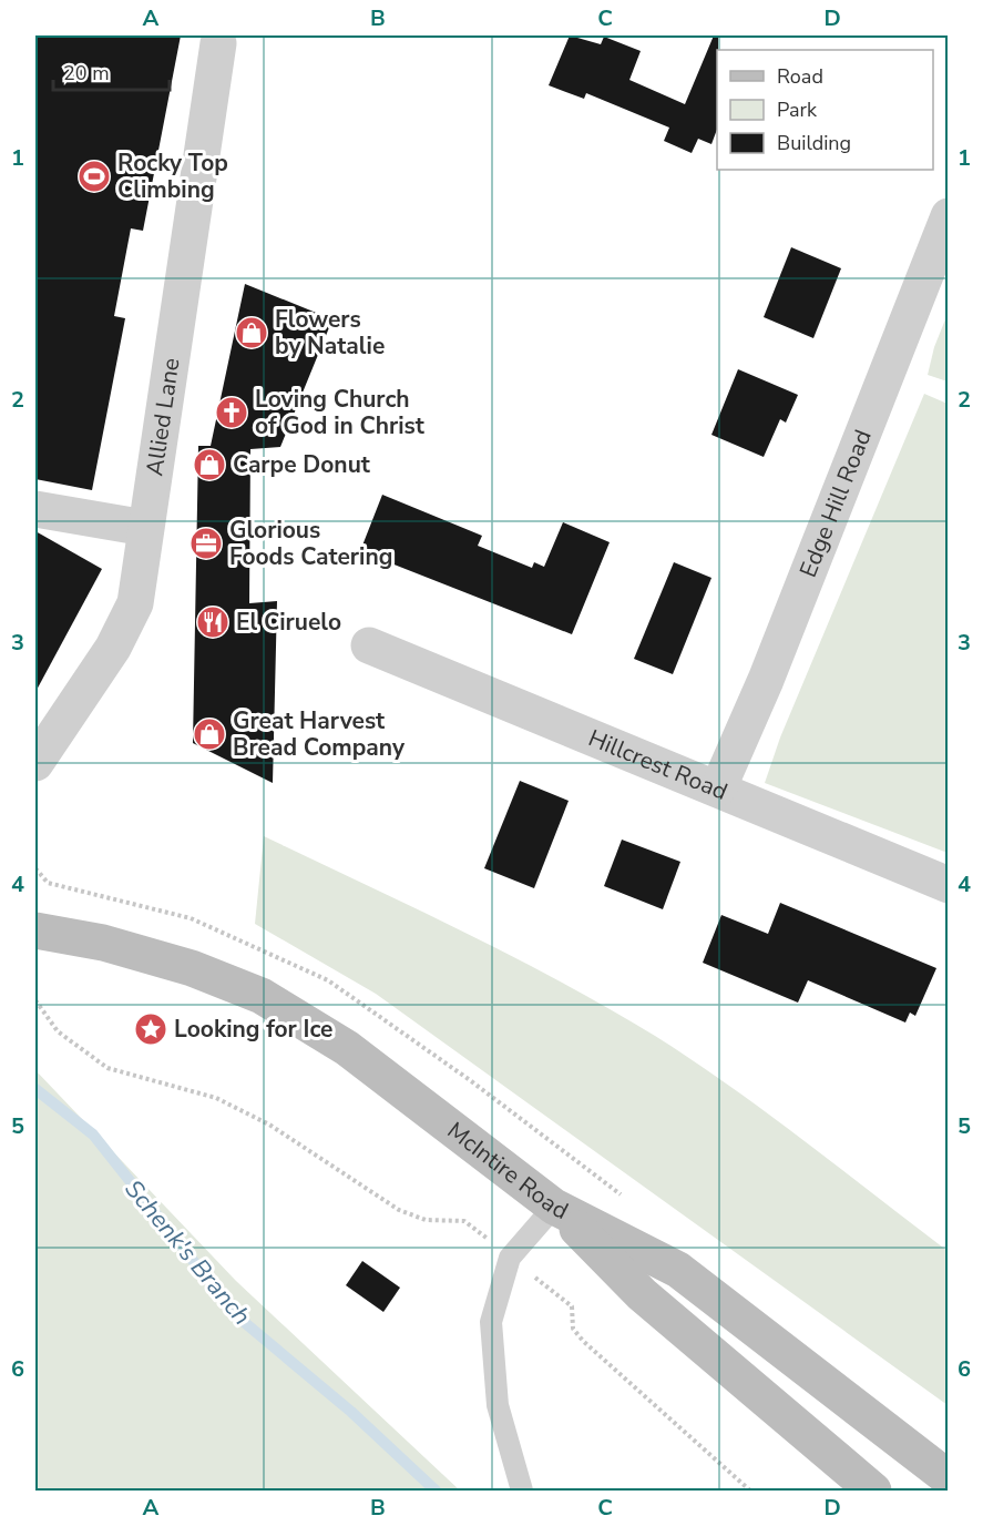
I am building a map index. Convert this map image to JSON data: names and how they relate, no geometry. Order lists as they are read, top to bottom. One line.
{"streets":{"main road":["McIntire Road"],"street":["Allied Lane","Edge Hill Road","Hillcrest Road"]},"crossings":[["Edge Hill Road","Hillcrest Road"]],"water":["Schenk's Branch"],"places":{"sports":["Rocky Top Climbing"],"shop":["Flowers by Natalie","Carpe Donut","Great Harvest Bread Company"],"church":["Loving Church of God in Christ"],"office":["Glorious Foods Catering"],"restaurant":["El Ciruelo"],"place":["Looking for Ice"]},"legend":["Road","Park","Building"],"scale_bar":"20 m","grid":{"columns":["A","B","C","D"],"rows":["1","2","3","4","5","6"]}}
